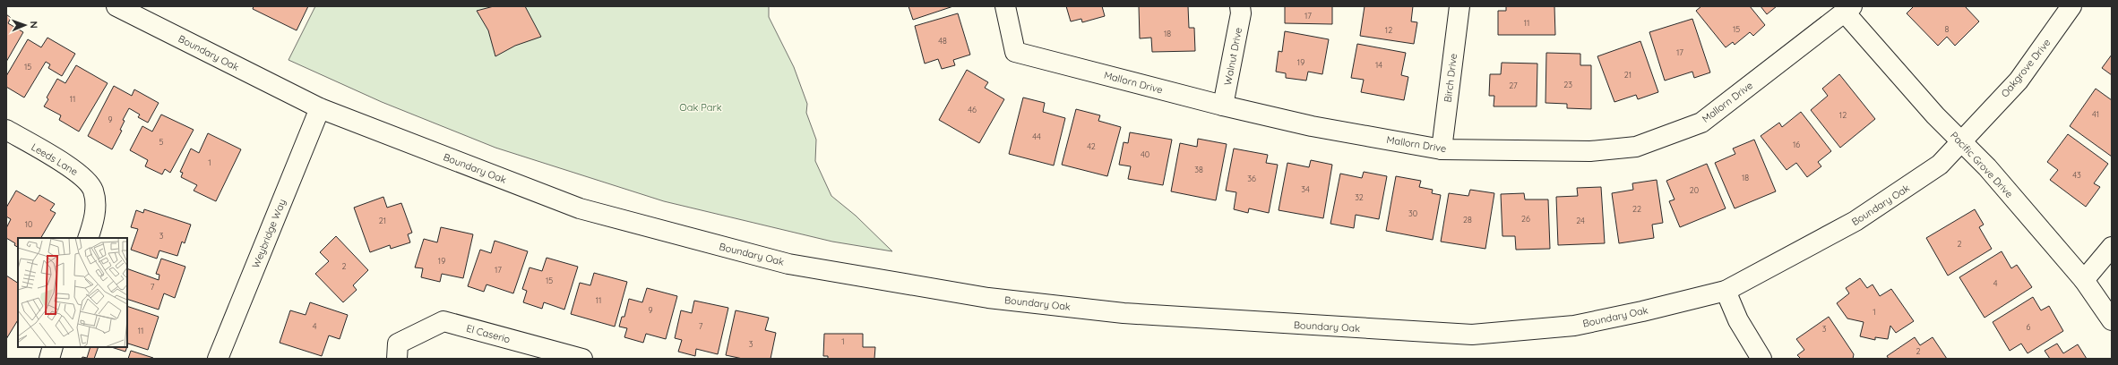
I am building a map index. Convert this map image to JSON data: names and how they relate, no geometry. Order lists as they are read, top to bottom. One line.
{"streets":{"street":["Boundary Oak","Walnut Drive","Oakgrove Drive","Birch Drive","Mallorn Drive","Leeds Lane","Pacific Grove Drive","Weybridge Way","El Caserio"]},"crossings":[["Boundary Oak","Oakgrove Drive"],["Boundary Oak","Pacific Grove Drive"],["Boundary Oak","Weybridge Way"],["Walnut Drive","Mallorn Drive"],["Oakgrove Drive","Pacific Grove Drive"],["Birch Drive","Mallorn Drive"],["Mallorn Drive","Pacific Grove Drive"]],"parks":["Oak Park"],"house_numbers":["17","11","15","8","12","18","48","17","19","14","15","21","23","27","11","46","41","12","9","44","5","16","42","40","1","38","43","18","36","34","20","32","22","30","26","28","21","24","10","3","2","19","2","17","15","4","7","11","9","1","4","7","6","3","11","1","3","2"],"north":"right"}
